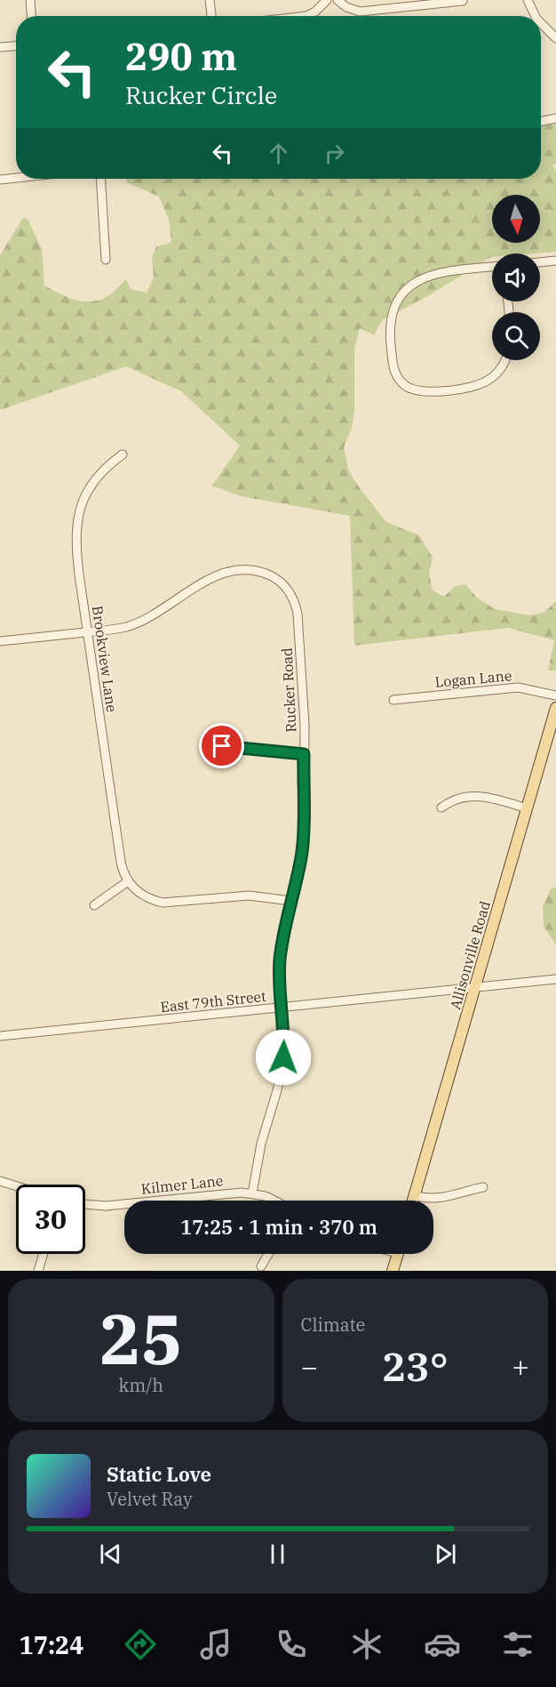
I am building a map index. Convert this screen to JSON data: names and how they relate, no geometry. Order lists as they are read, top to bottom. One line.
{"streets":{"main road":["Allisonville Road"],"street":["Brookview Lane","Logan Lane","Rucker Road","East 79th Street","Kilmer Lane"]},"crossings":[["Brookview Lane","Rucker Road"],["Rucker Road","East 79th Street"],["Rucker Road","Kilmer Lane"],["Allisonville Road","East 79th Street"]],"north":"bottom","page":{"turn":["290 m","Rucker Circle"],"limit":"30","trip":"17:25 · 1 min · 370 m","tile":[["25","km/h"],"Climate"],"heat":["−","23°","+"],"song":["Static Love","Velvet Ray"],"tabs":"17:24"}}
